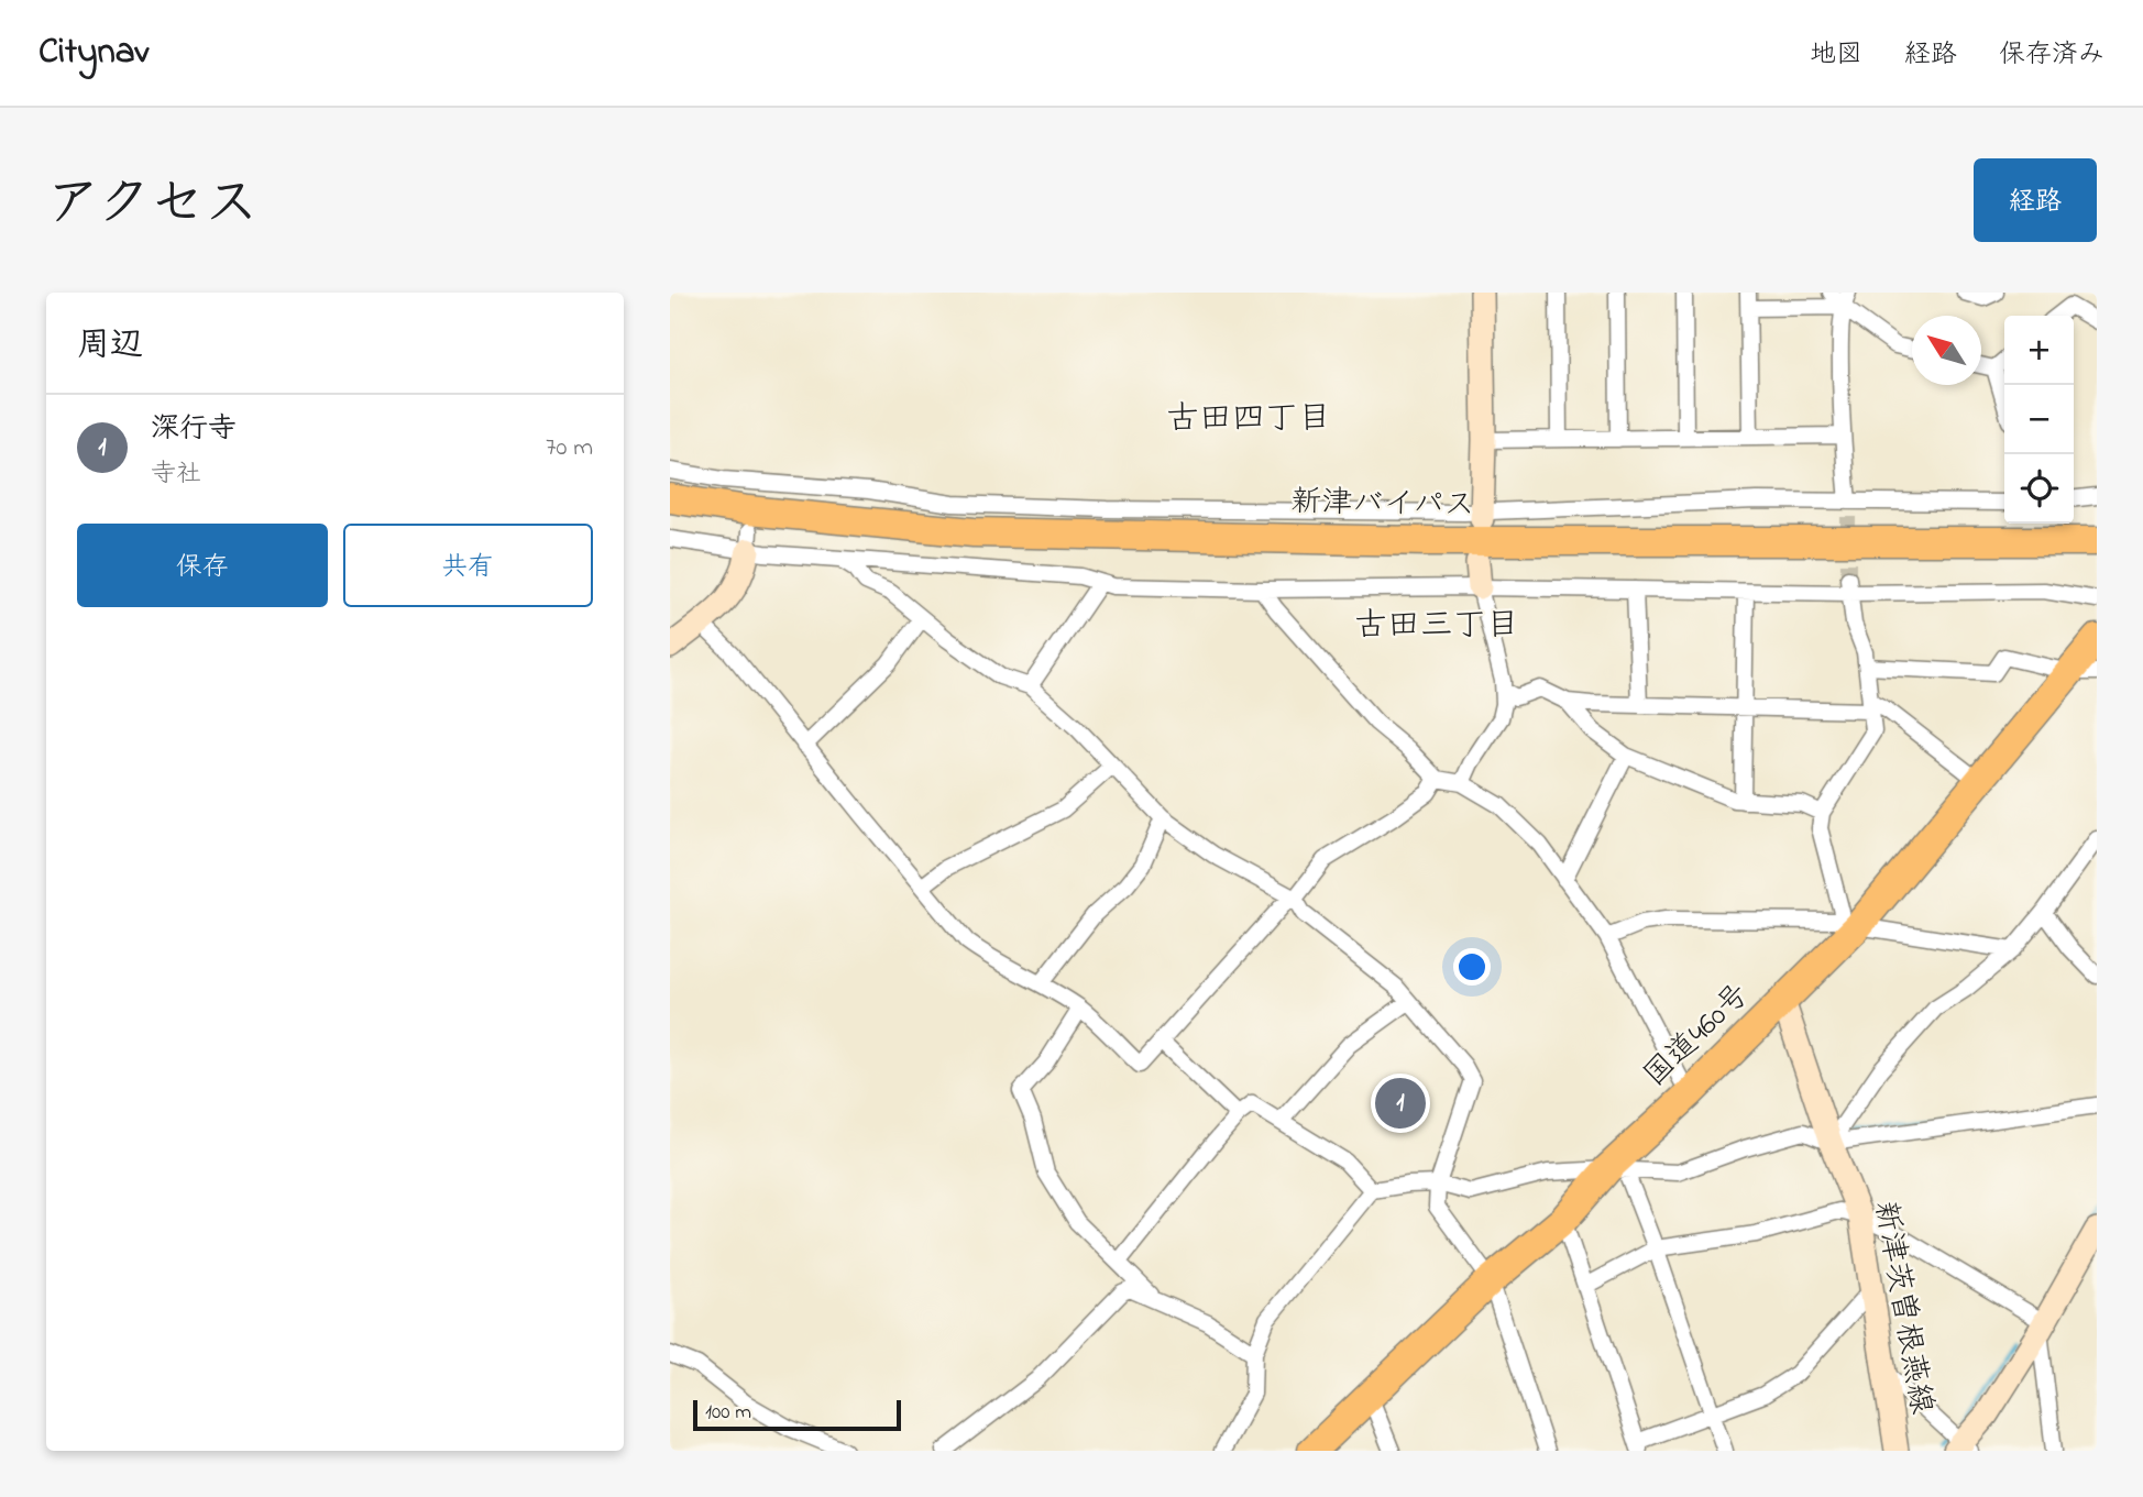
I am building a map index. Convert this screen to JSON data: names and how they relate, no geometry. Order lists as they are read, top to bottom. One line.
{"streets":{"highway":["新津バイパス","国道460号"],"street":["新津茨曽根燕線"]},"crossings":[["国道460号","新津茨曽根燕線"]],"districts":["古田四丁目","古田三丁目"],"scale_bar":"100 m","north":"top left","page":{"header":"Citynav","nav":["地図","経路","保存済み"],"title":"アクセス","buttons":["経路",["保存","共有"]],"heading":"周辺","map_buttons":["+","−"],"list":[{"mark":"1","name":"深行寺","note":"寺社","value":"70 m"}],"pins":"1","scale":"100 m"}}
